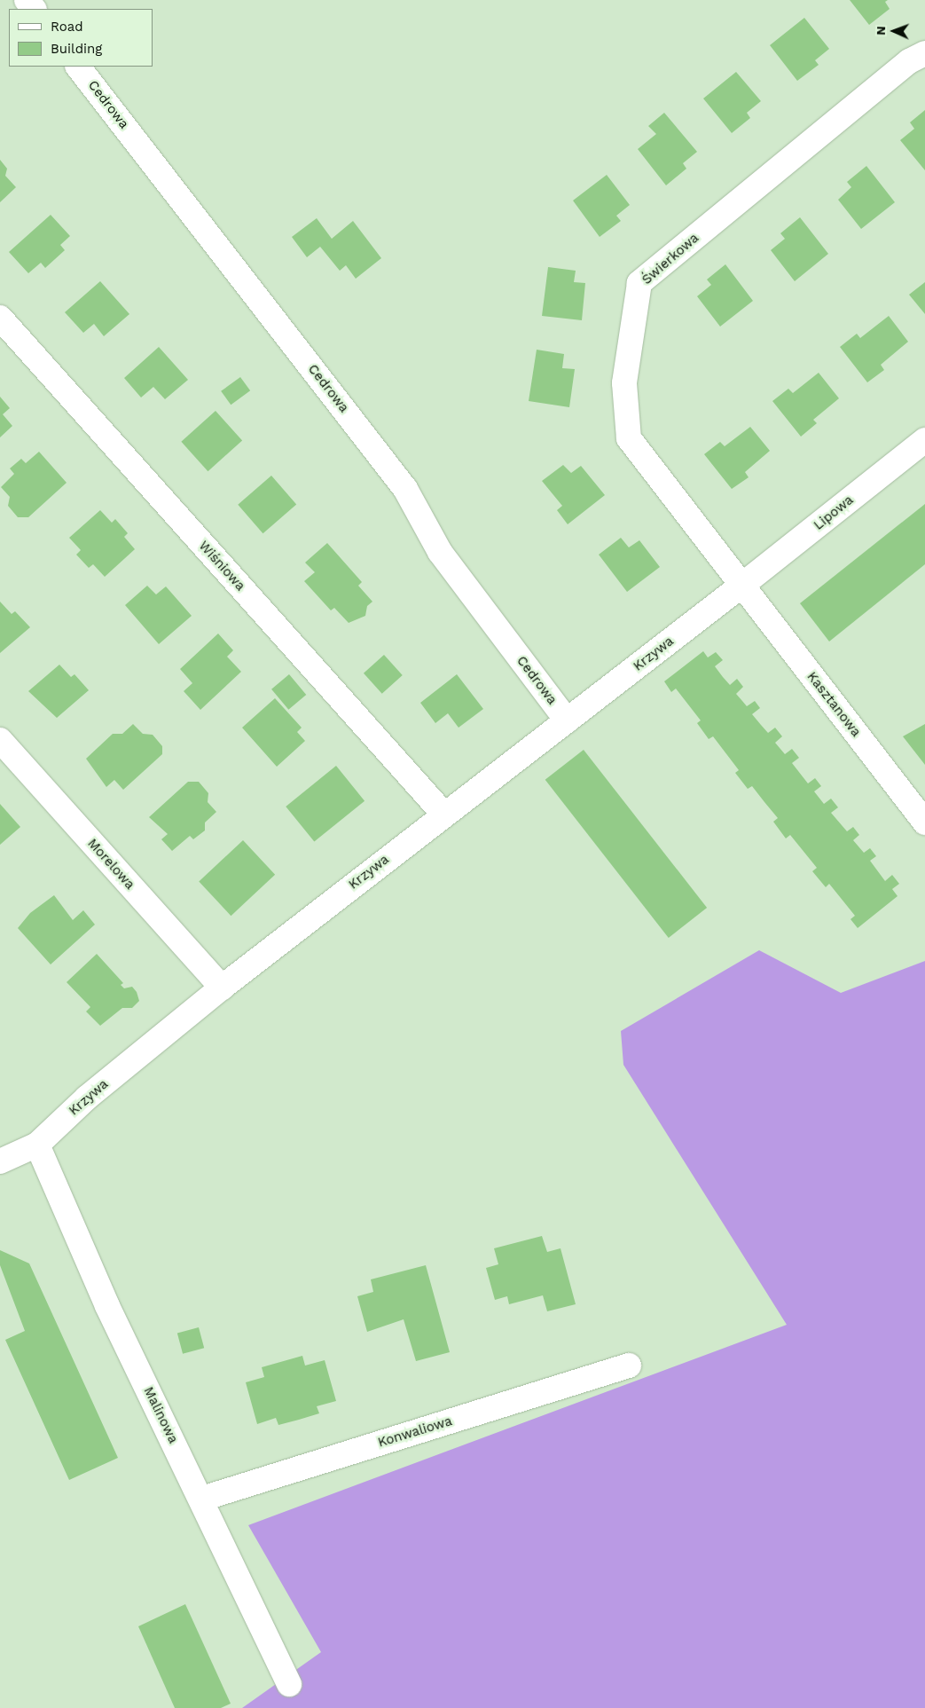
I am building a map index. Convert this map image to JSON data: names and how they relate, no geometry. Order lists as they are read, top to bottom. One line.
{"streets":{"street":["Cedrowa","Świerkowa","Lipowa","Wiśniowa","Krzywa","Kasztanowa","Morelowa","Malinowa","Konwaliowa"]},"crossings":[["Cedrowa","Krzywa"],["Świerkowa","Lipowa"],["Świerkowa","Krzywa"],["Świerkowa","Kasztanowa"],["Lipowa","Krzywa"],["Lipowa","Kasztanowa"],["Wiśniowa","Krzywa"],["Krzywa","Kasztanowa"],["Krzywa","Morelowa"],["Krzywa","Malinowa"],["Malinowa","Konwaliowa"]],"legend":["Road","Building"],"north":"left"}
